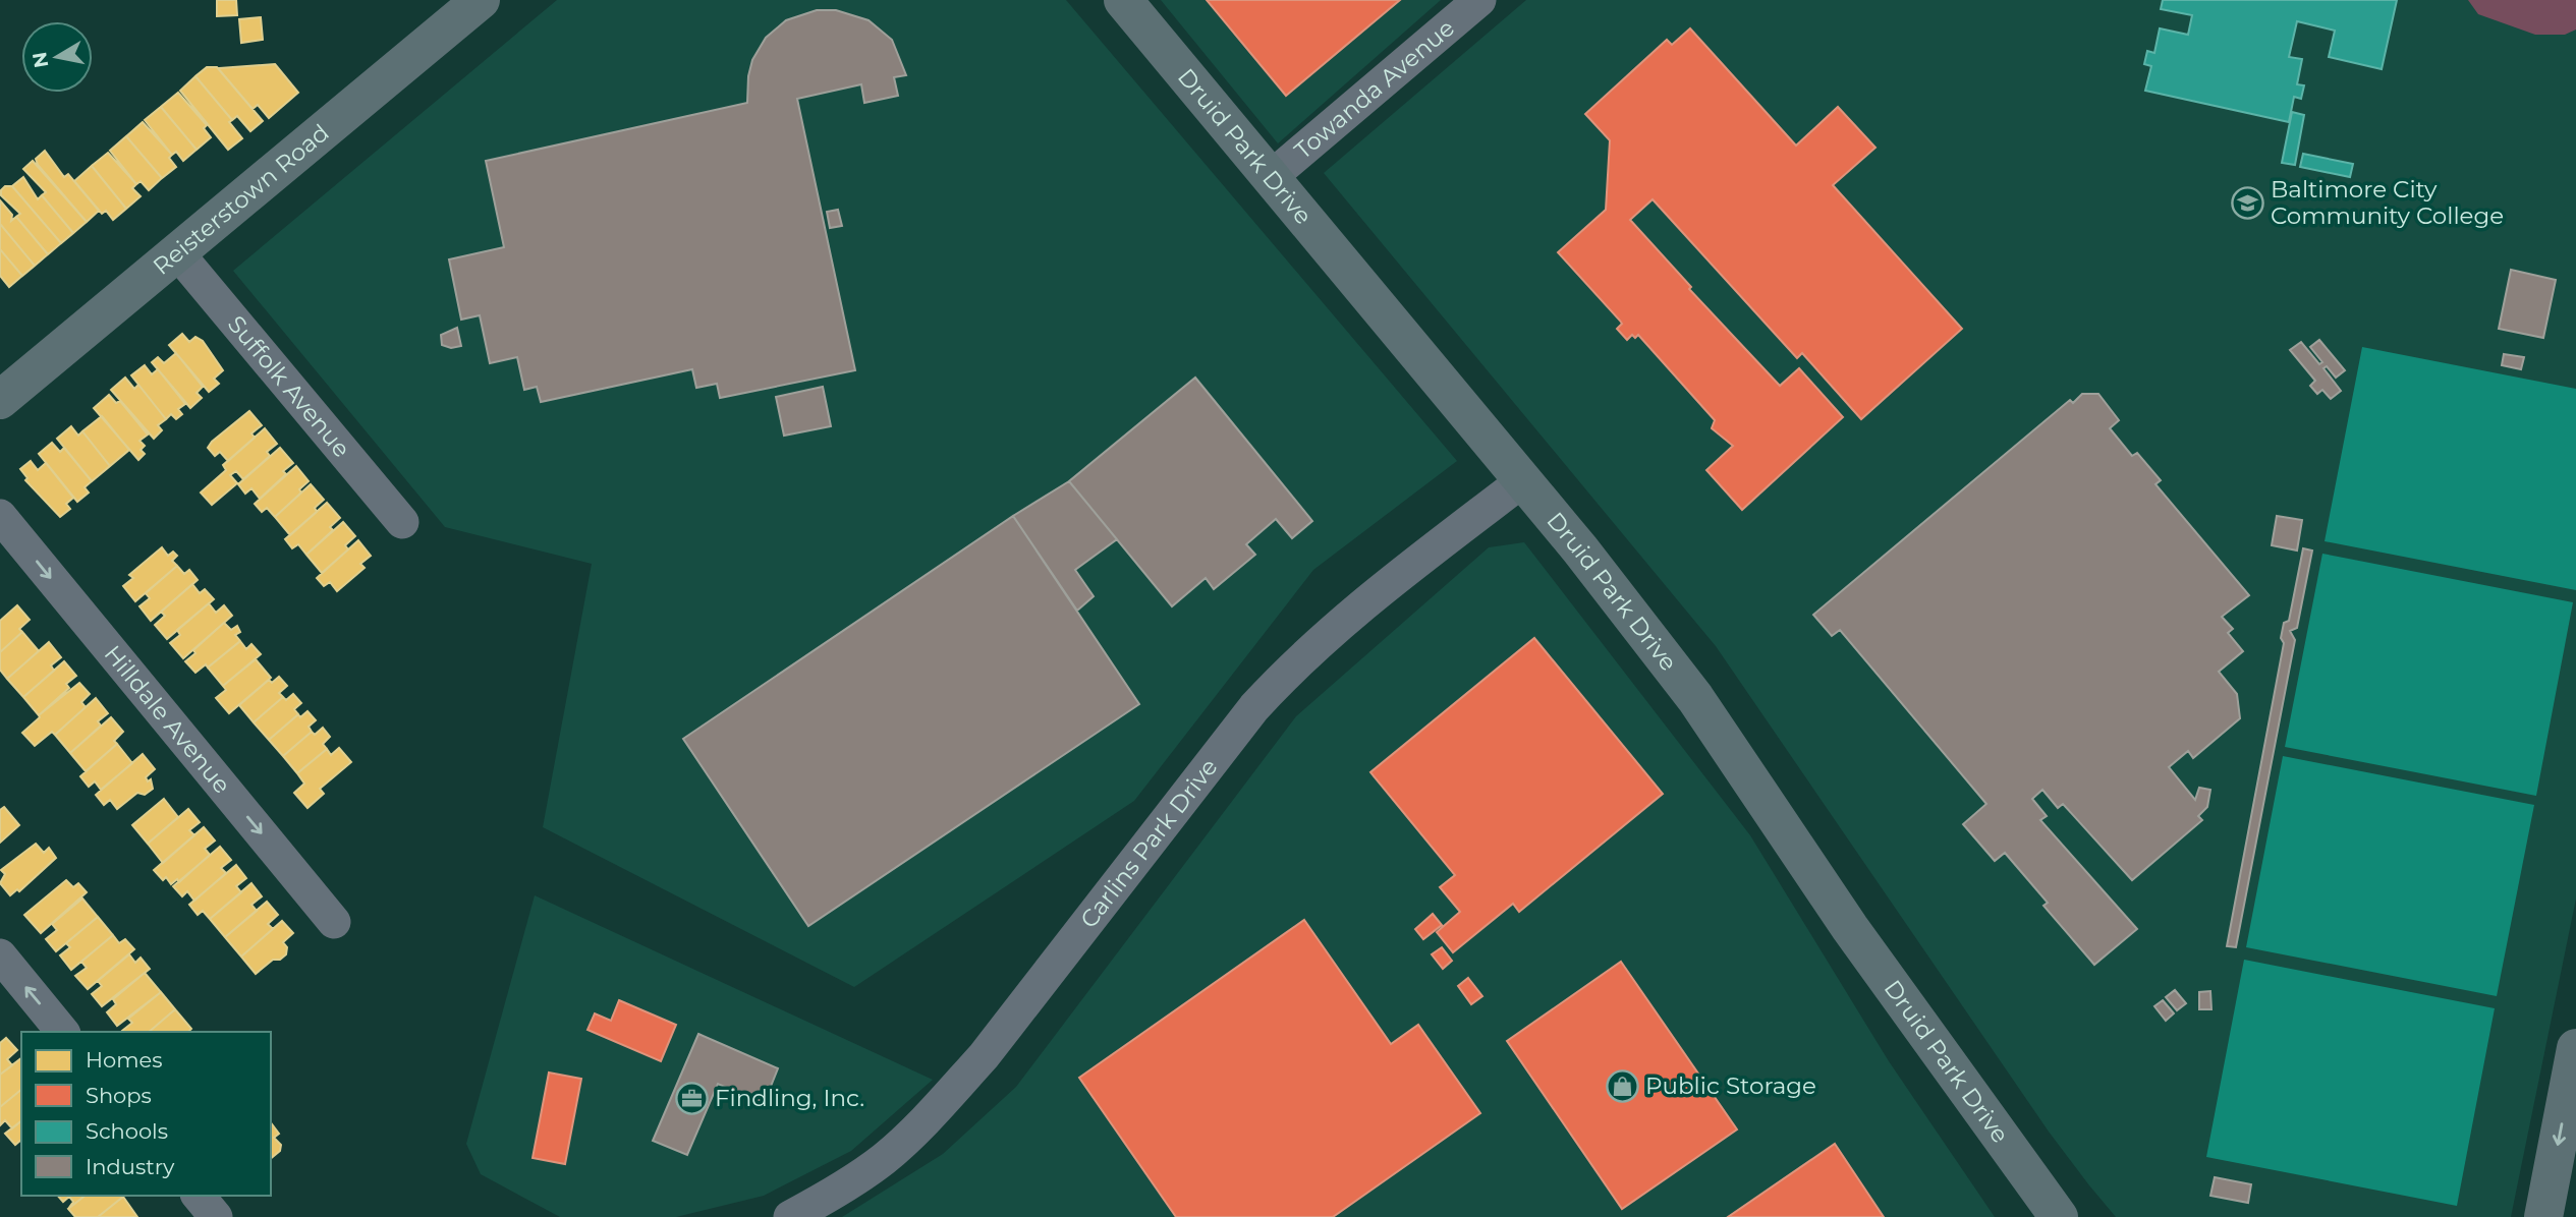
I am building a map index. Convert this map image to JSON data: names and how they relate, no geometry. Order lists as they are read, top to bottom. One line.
{"streets":{"main road":["Druid Park Drive","Reisterstown Road"],"street":["Towanda Avenue","Suffolk Avenue","Hilldale Avenue","Carlins Park Drive"]},"crossings":[["Towanda Avenue","Druid Park Drive"],["Druid Park Drive","Carlins Park Drive"],["Reisterstown Road","Suffolk Avenue"]],"one_way":["Hilldale Avenue"],"places":{"school or university":["Baltimore City Community College"],"shop":["Public Storage"],"office":["Findling, Inc."]},"legend":["Homes","Shops","Schools","Industry"],"north":"left"}
